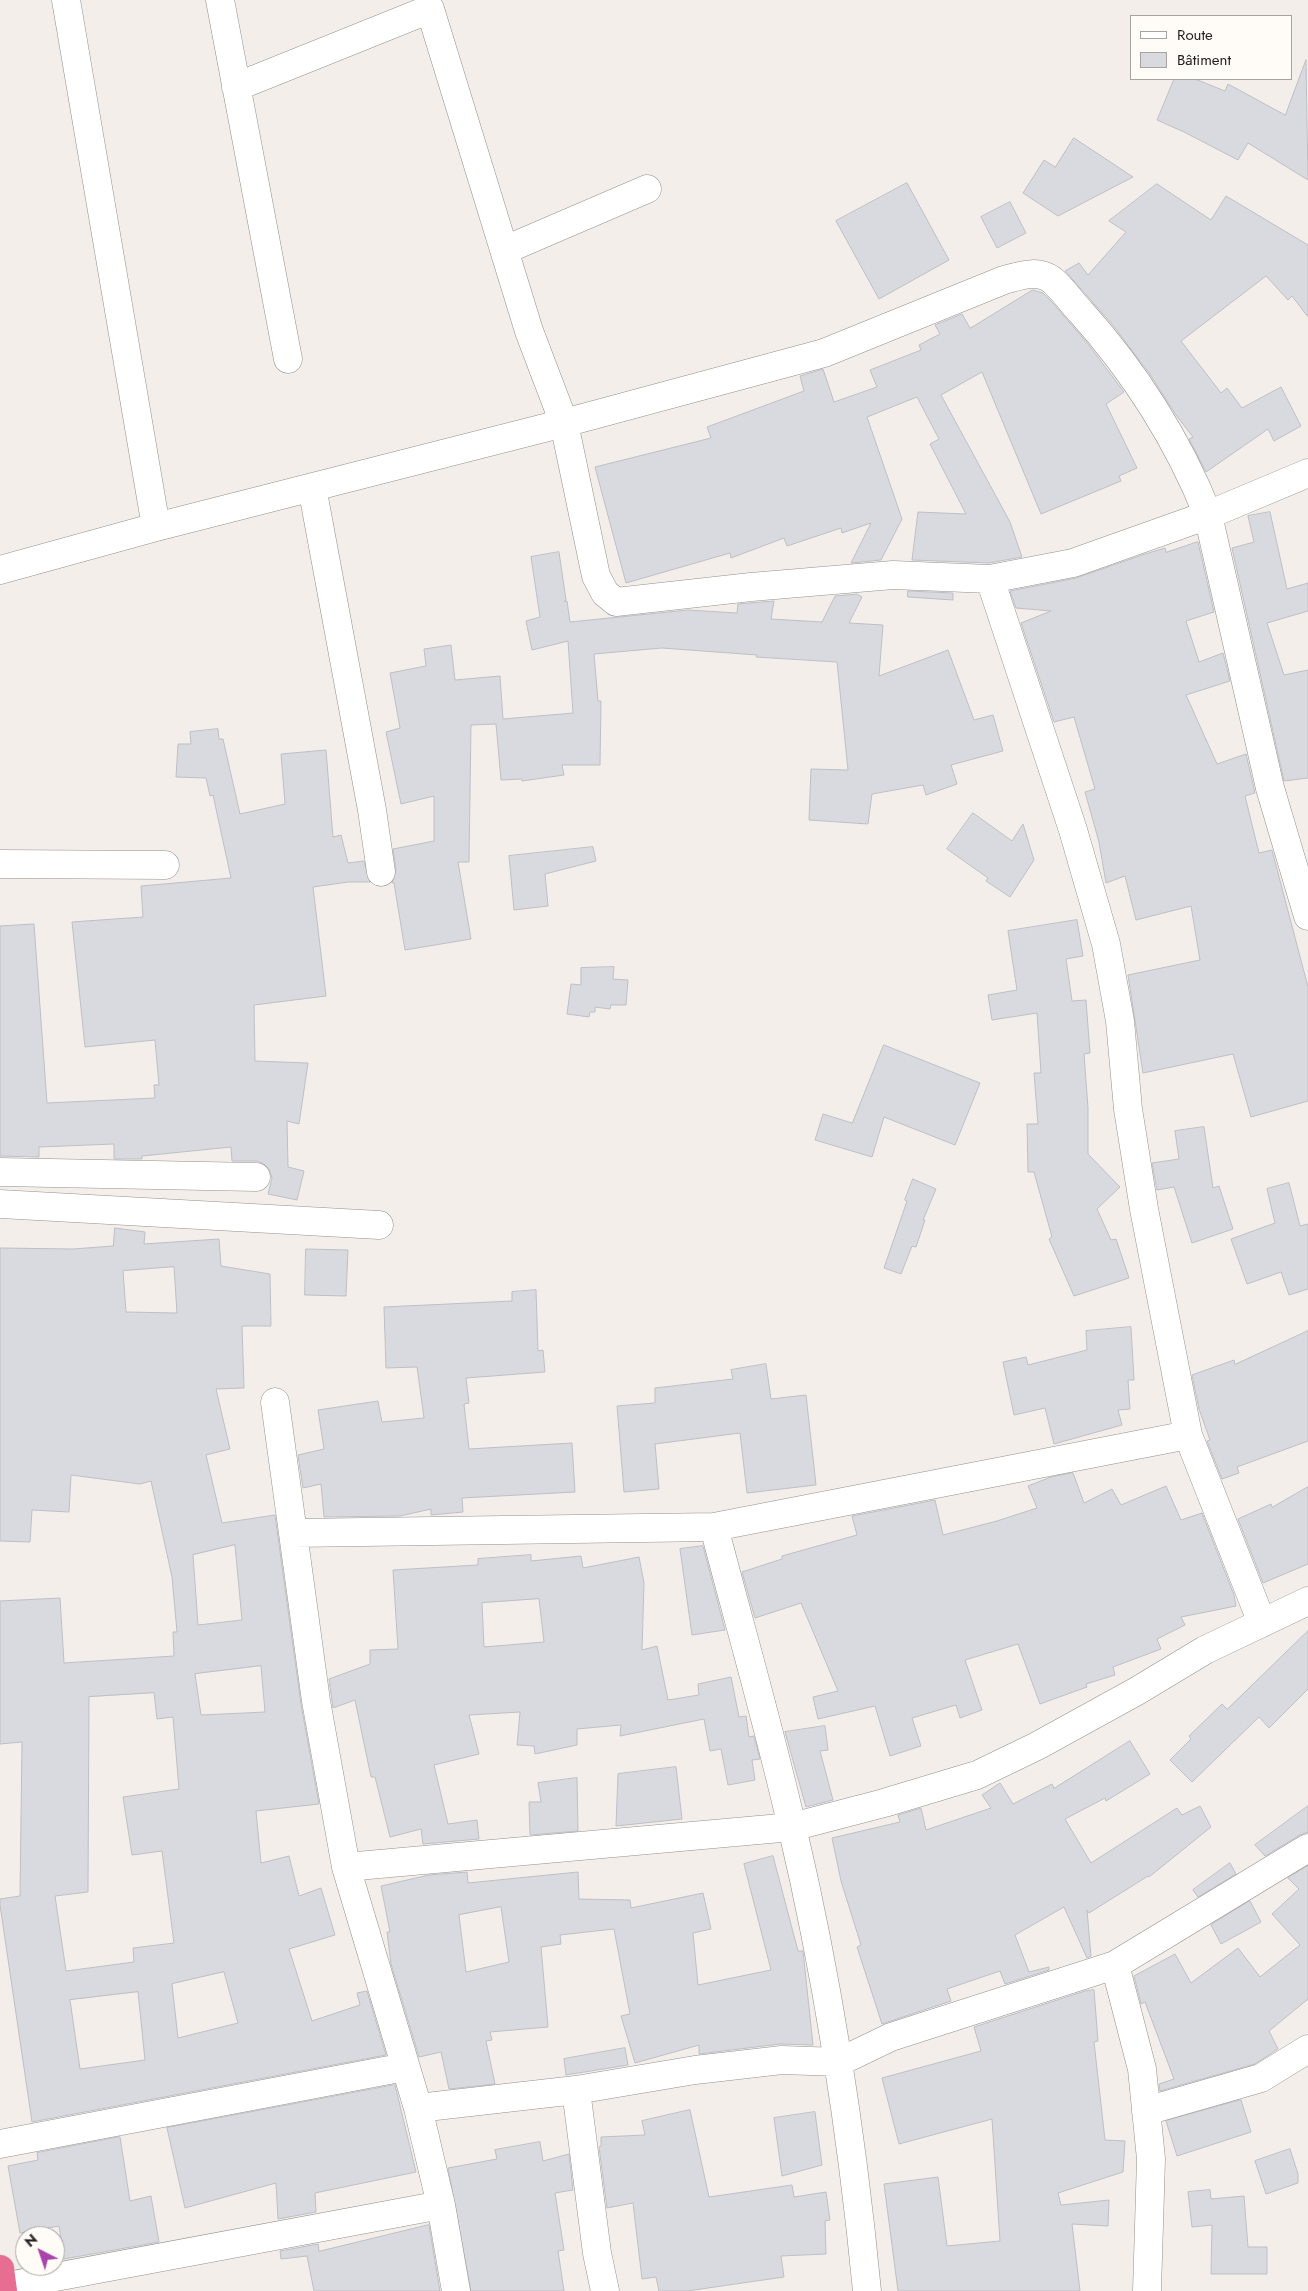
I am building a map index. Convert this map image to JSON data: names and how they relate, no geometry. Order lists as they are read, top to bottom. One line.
{"legend":["Route","Bâtiment"],"north":"top left"}
